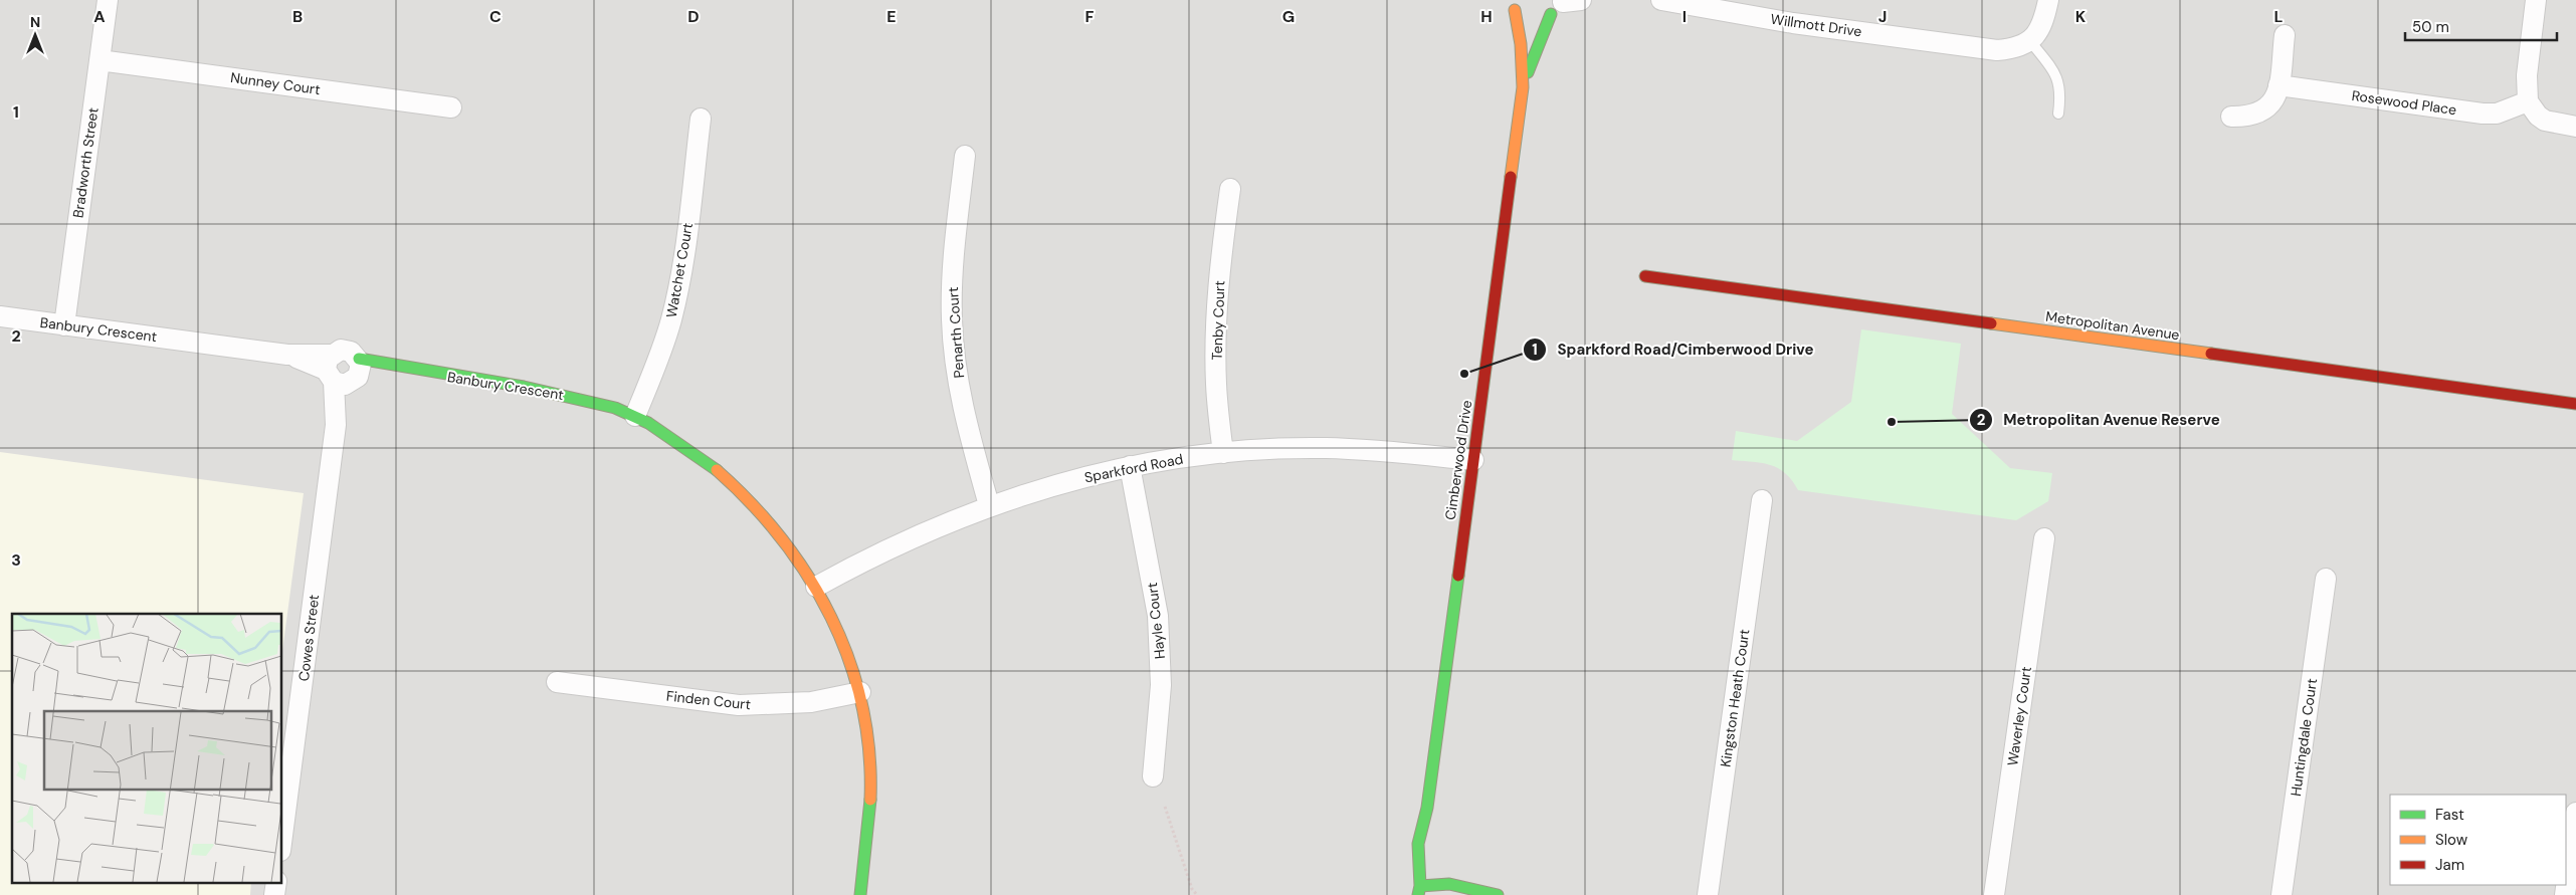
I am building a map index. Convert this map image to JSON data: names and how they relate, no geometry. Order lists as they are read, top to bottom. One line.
{"streets":{"street":["Willmott Drive","Nunney Court","Rosewood Place","Bradworth Street","Watchet Court","Tenby Court","Metropolitan Avenue","Banbury Crescent","Penarth Court","Cimberwood Drive","Sparkford Road","Hayle Court","Cowes Street","Kingston Heath Court","Finden Court","Waverley Court","Huntingdale Court"]},"crossings":[["Nunney Court","Bradworth Street"],["Bradworth Street","Banbury Crescent"],["Watchet Court","Banbury Crescent"],["Tenby Court","Sparkford Road"],["Banbury Crescent","Sparkford Road"],["Banbury Crescent","Cowes Street"],["Banbury Crescent","Finden Court"],["Penarth Court","Sparkford Road"],["Cimberwood Drive","Sparkford Road"],["Sparkford Road","Hayle Court"]],"places":["Sparkford Road/Cimberwood Drive","Metropolitan Avenue Reserve"],"legend":["Fast","Slow","Jam"],"scale_bar":"50 m","north":"top","grid":{"columns":["A","B","C","D","E","F","G","H","I","J","K","L"],"rows":["1","2","3"]}}
